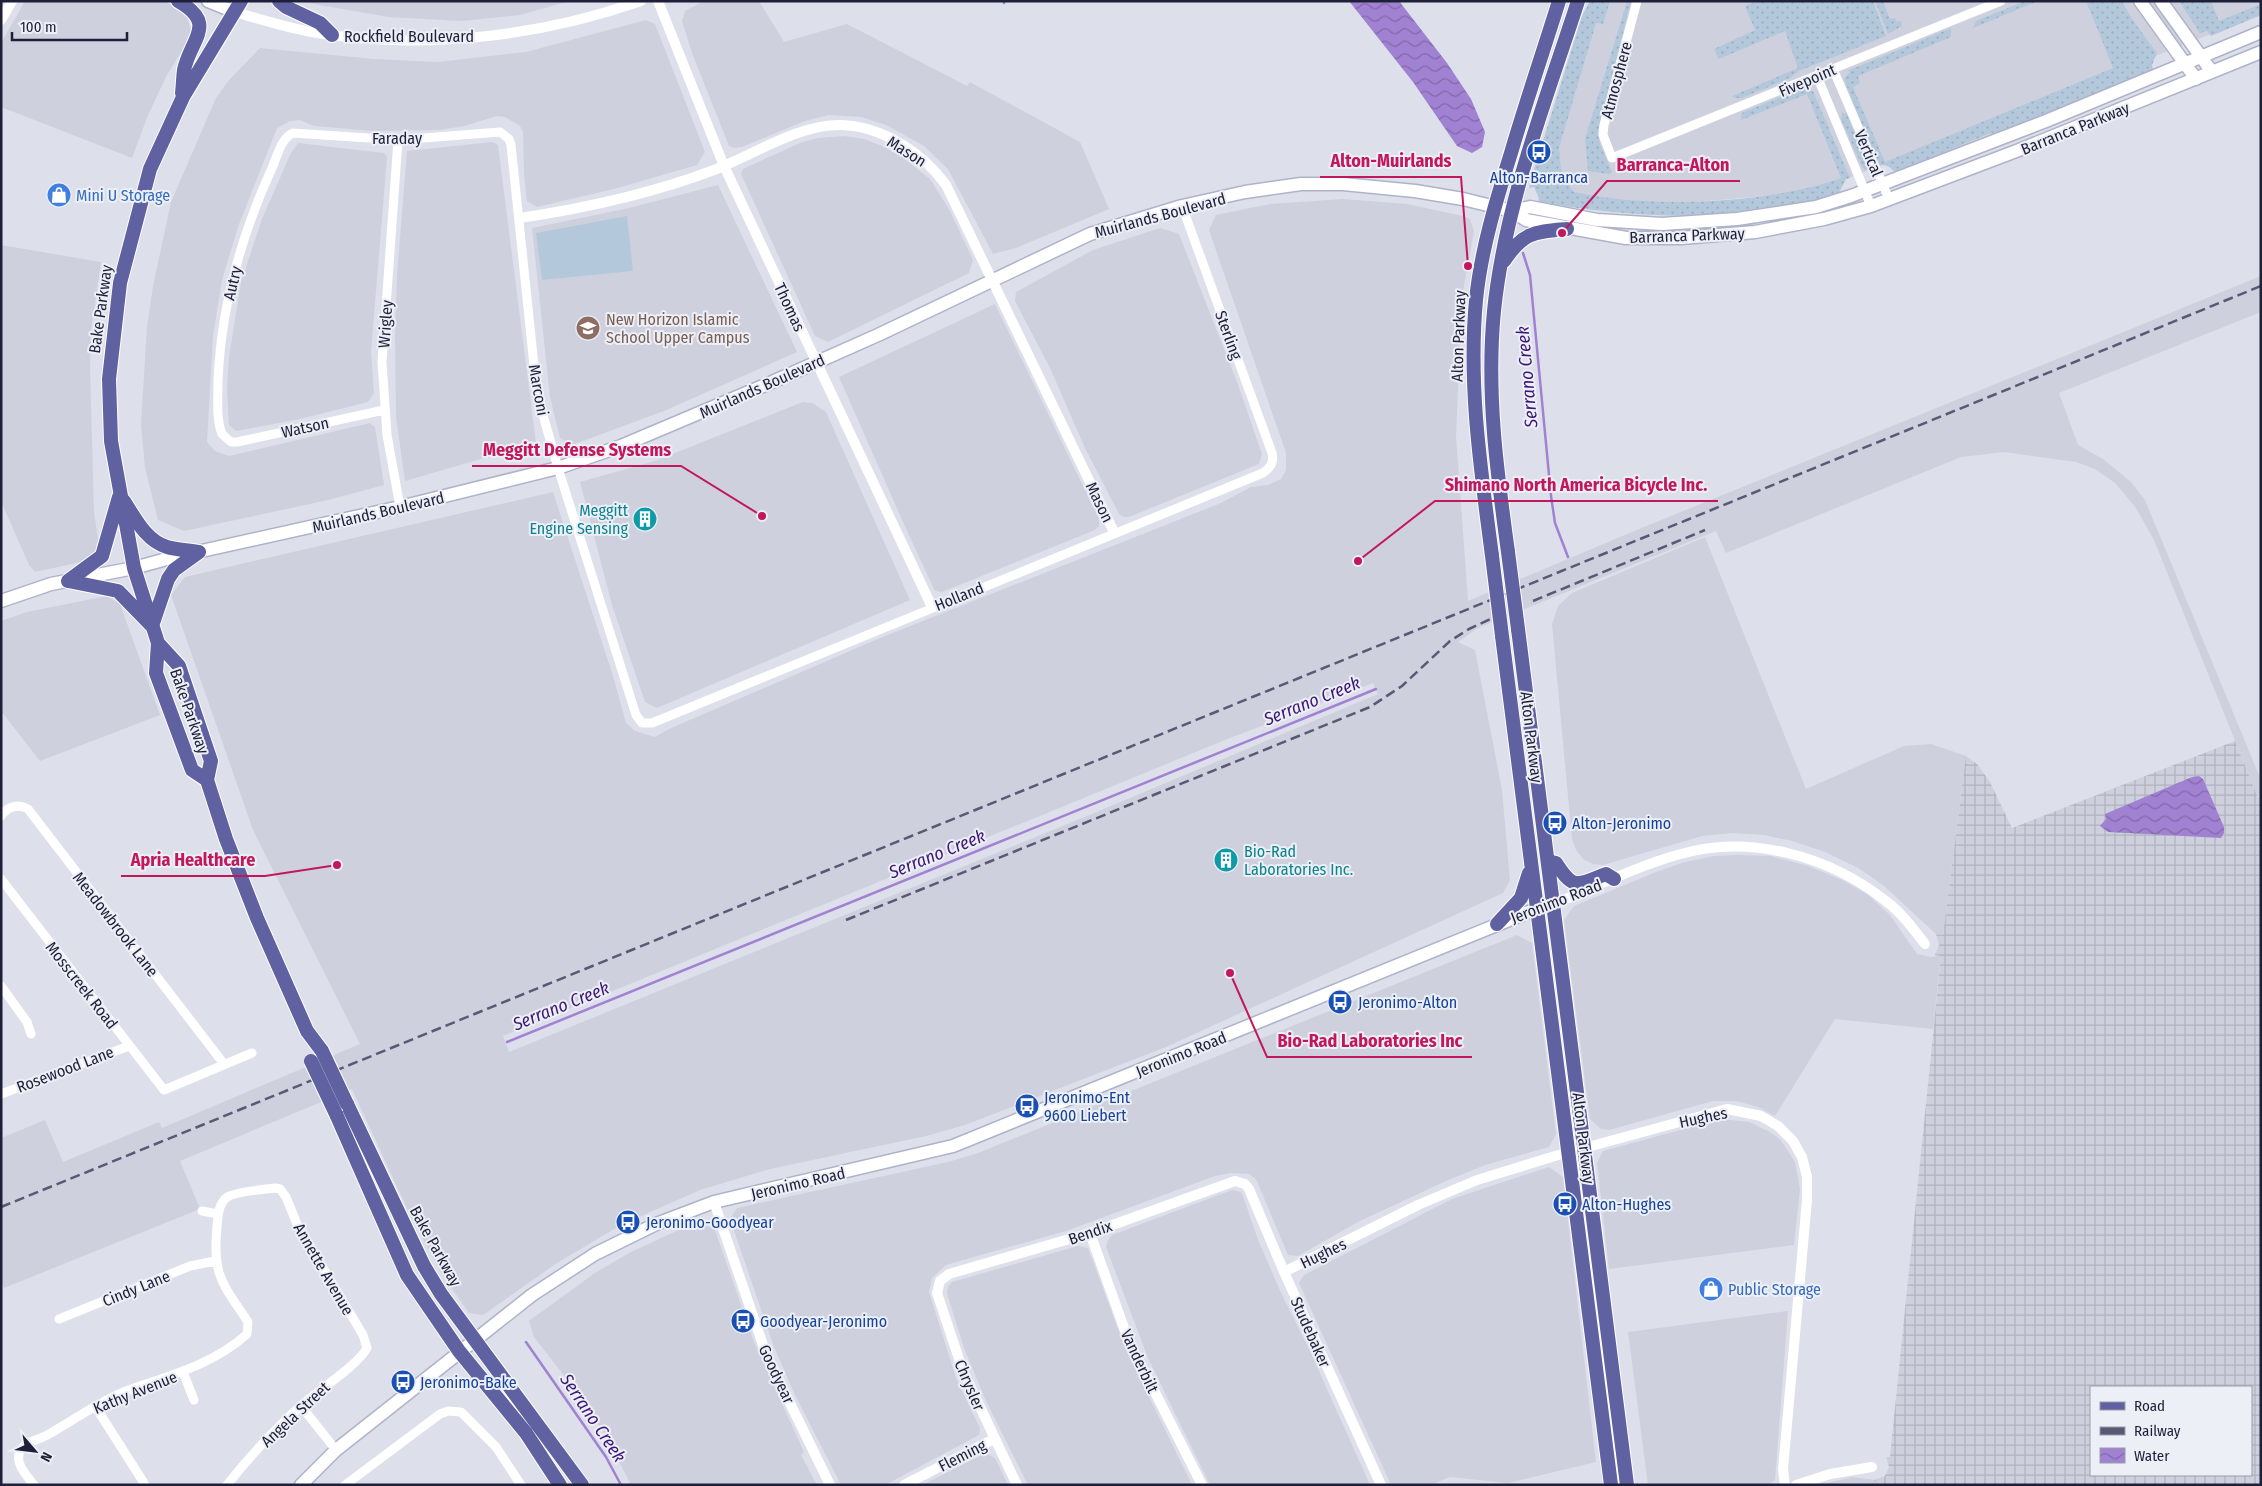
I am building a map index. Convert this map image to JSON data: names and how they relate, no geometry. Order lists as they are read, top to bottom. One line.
{"streets":{"main road":["Rockfield Boulevard","Barranca Parkway","Muirlands Boulevard","Bake Parkway","Alton Parkway","Jeronimo Road"],"street":["Atmosphere","Fivepoint","Faraday","Mason","Vertical","Autry","Thomas","Wrigley","Sterling","Marconi","Watson","Holland","Meadowbrook Lane","Mosscreek Road","Rosewood Lane","Hughes","Bendix","Annette Avenue","Cindy Lane","Studebaker","Vanderbilt","Goodyear","Chrysler","Kathy Avenue","Angela Street","Fleming"]},"crossings":[["Rockfield Boulevard","Bake Parkway"],["Atmosphere","Fivepoint"],["Fivepoint","Vertical"],["Barranca Parkway","Vertical"],["Barranca Parkway","Muirlands Boulevard"],["Barranca Parkway","Alton Parkway"],["Faraday","Autry"],["Faraday","Wrigley"],["Faraday","Marconi"],["Mason","Muirlands Boulevard"],["Mason","Thomas"],["Mason","Marconi"],["Mason","Holland"],["Muirlands Boulevard","Thomas"],["Muirlands Boulevard","Bake Parkway"],["Muirlands Boulevard","Wrigley"],["Muirlands Boulevard","Sterling"],["Muirlands Boulevard","Alton Parkway"],["Muirlands Boulevard","Marconi"],["Autry","Watson"],["Thomas","Holland"],["Bake Parkway","Jeronimo Road"],["Wrigley","Watson"],["Sterling","Holland"],["Alton Parkway","Jeronimo Road"],["Alton Parkway","Hughes"],["Marconi","Holland"],["Jeronimo Road","Goodyear"],["Meadowbrook Lane","Mosscreek Road"],["Mosscreek Road","Rosewood Lane"],["Hughes","Studebaker"],["Bendix","Studebaker"],["Bendix","Vanderbilt"],["Bendix","Chrysler"],["Annette Avenue","Angela Street"],["Cindy Lane","Kathy Avenue"],["Chrysler","Fleming"]],"water":["Serrano Creek"],"places":{"bus stop":["Alton-Barranca","Alton-Jeronimo","Jeronimo-Alton","Jeronimo-Ent 9600 Liebert","Alton-Hughes","Jeronimo-Goodyear","Goodyear-Jeronimo","Jeronimo-Bake"],"shop":["Mini U Storage","Public Storage"],"other":["Barranca-Alton","Alton-Muirlands","Meggitt Defense Systems","Shimano North America Bicycle Inc.","Apria Healthcare","Bio-Rad Laboratories Inc"],"school or university":["New Horizon Islamic School Upper Campus"],"building":["Meggitt Engine Sensing","Bio-Rad Laboratories Inc."]},"legend":["Road","Railway","Water"],"scale_bar":"100 m","north":"bottom right"}
